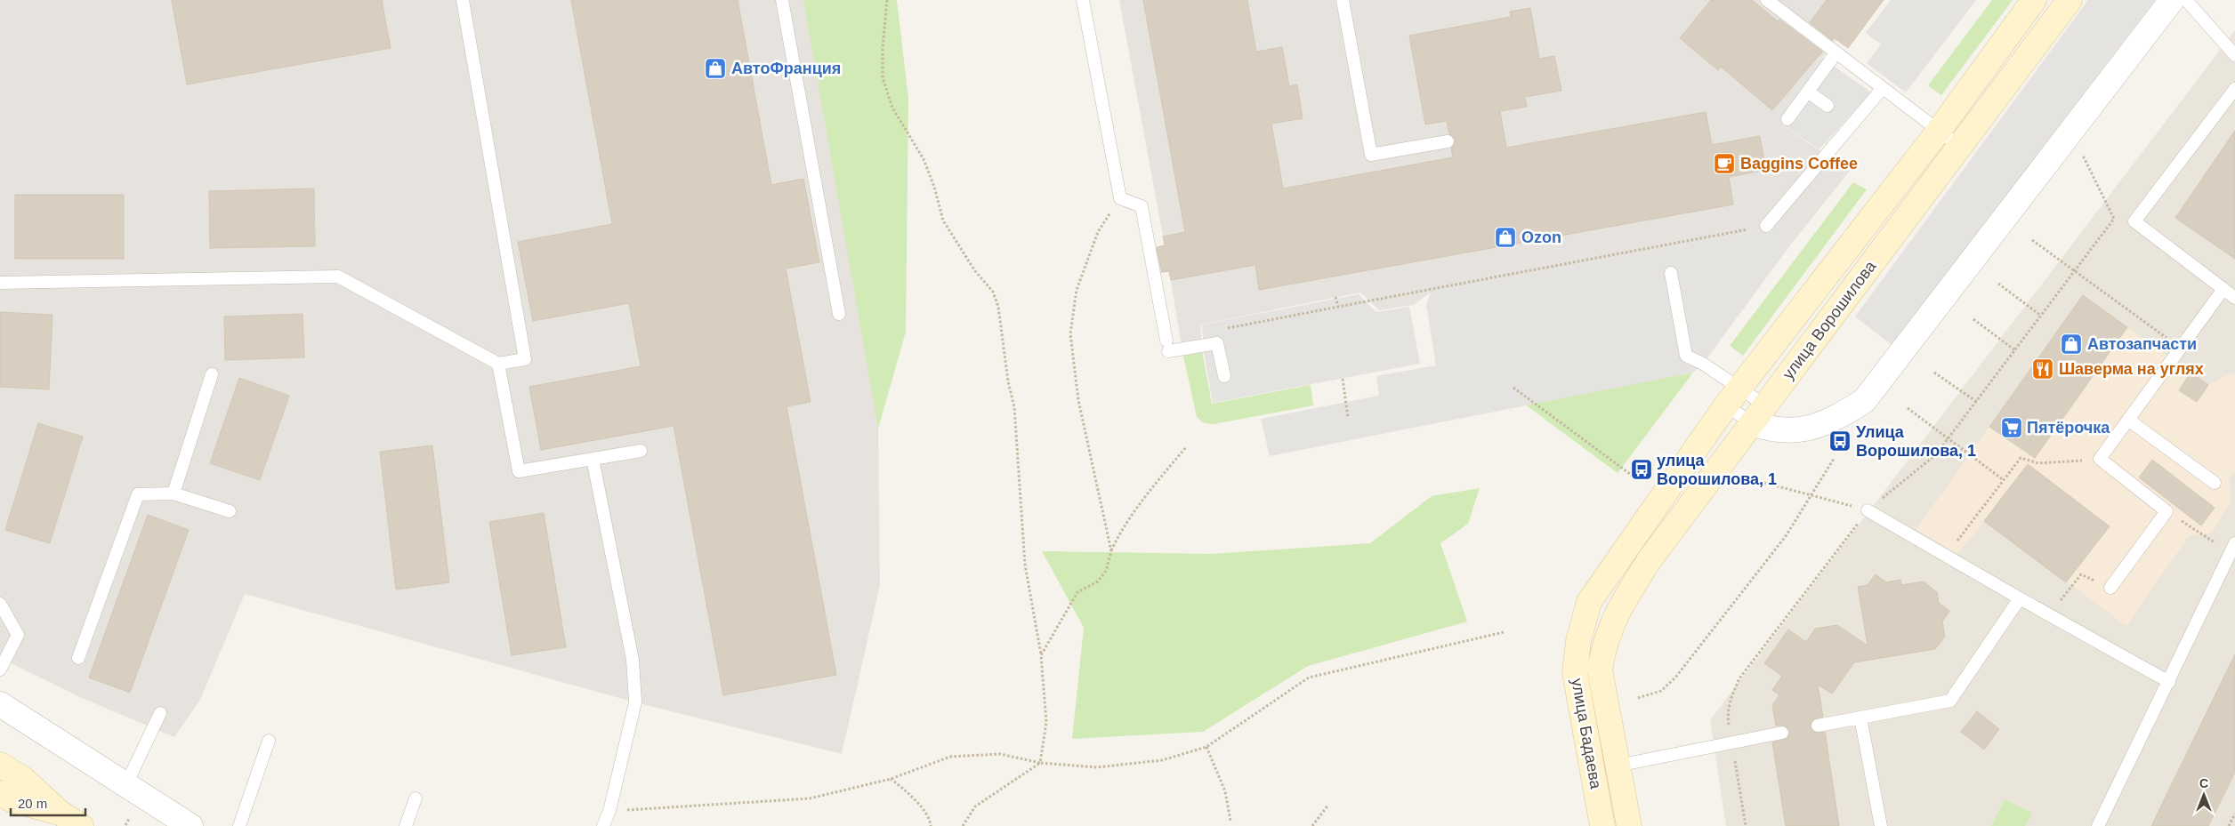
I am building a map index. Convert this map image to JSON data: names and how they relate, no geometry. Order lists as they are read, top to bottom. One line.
{"streets":{"street":["улица Ворошилова","улица Бадаева"]},"crossings":[["улица Ворошилова","улица Бадаева"]],"places":{"shop":["АвтоФранция","Ozon","Автозапчасти"],"cafe":["Baggins Coffee"],"restaurant":["Шаверма на углях"],"supermarket":["Пятёрочка"],"bus stop":["Улица Ворошилова, 1","улица Ворошилова, 1"]},"scale_bar":"20 m","north":"top"}
